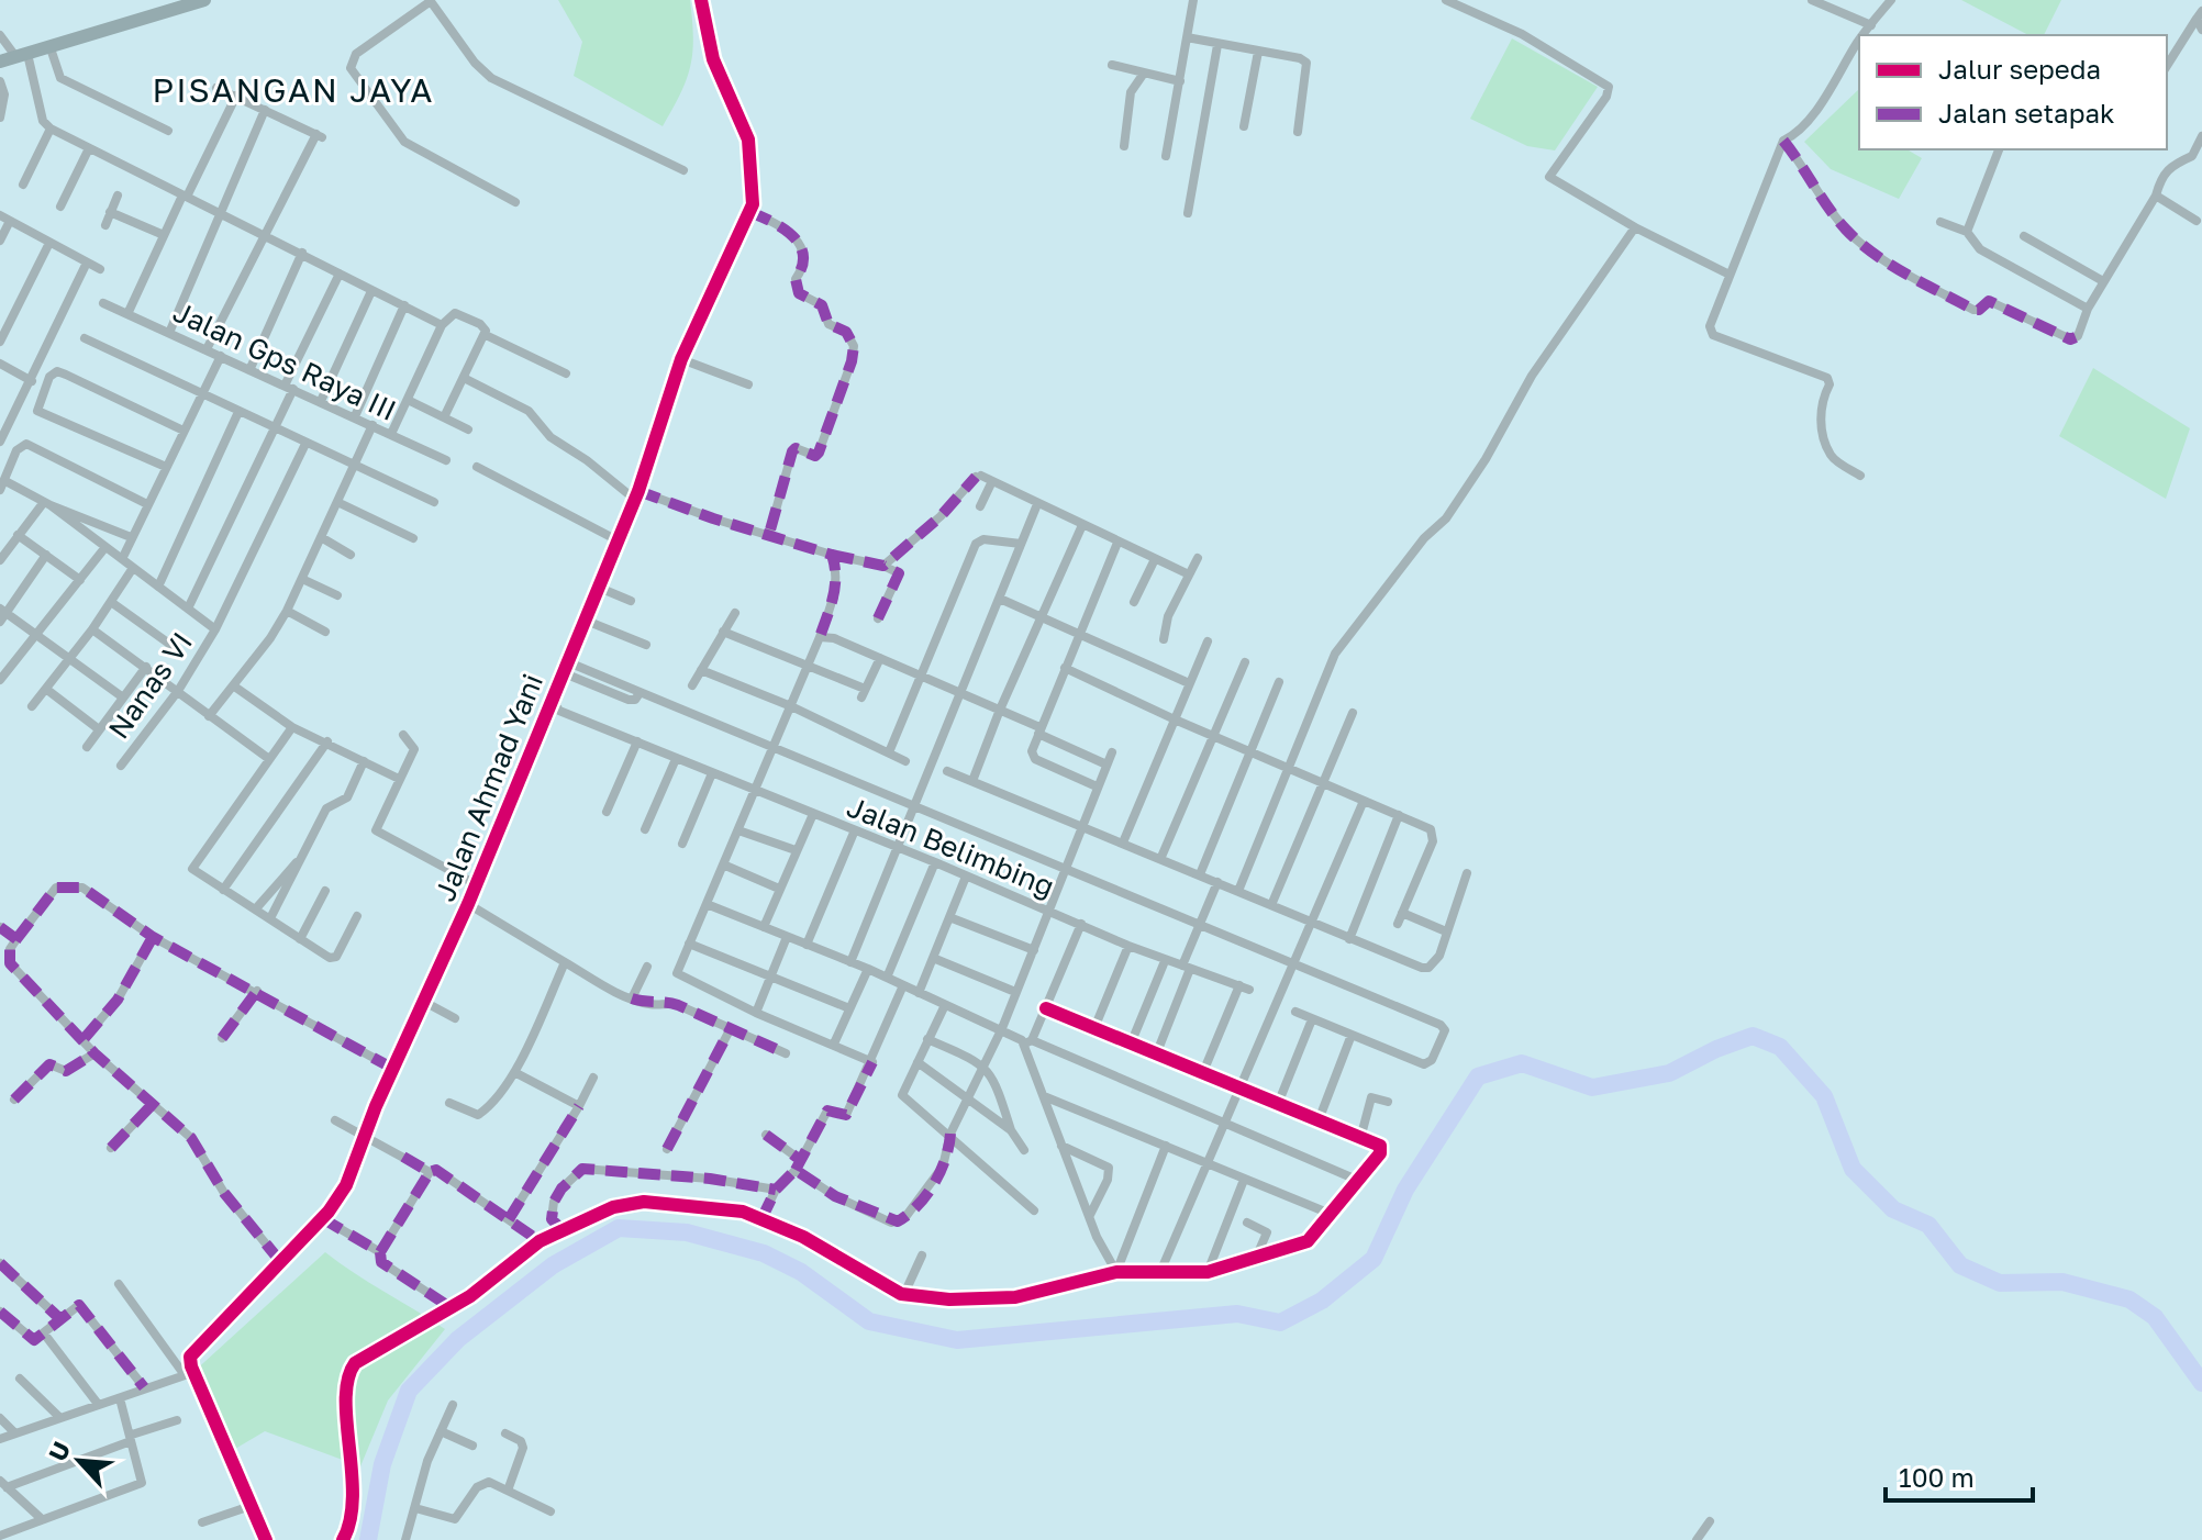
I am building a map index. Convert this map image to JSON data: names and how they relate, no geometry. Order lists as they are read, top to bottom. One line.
{"streets":{"street":["Jalan Gps Raya III","Nanas VI","Jalan Ahmad Yani","Jalan Belimbing"]},"crossings":[["Jalan Ahmad Yani","Jalan Belimbing"]],"districts":["PISANGAN JAYA"],"legend":["Jalur sepeda","Jalan setapak"],"scale_bar":"100 m","north":"top left"}
